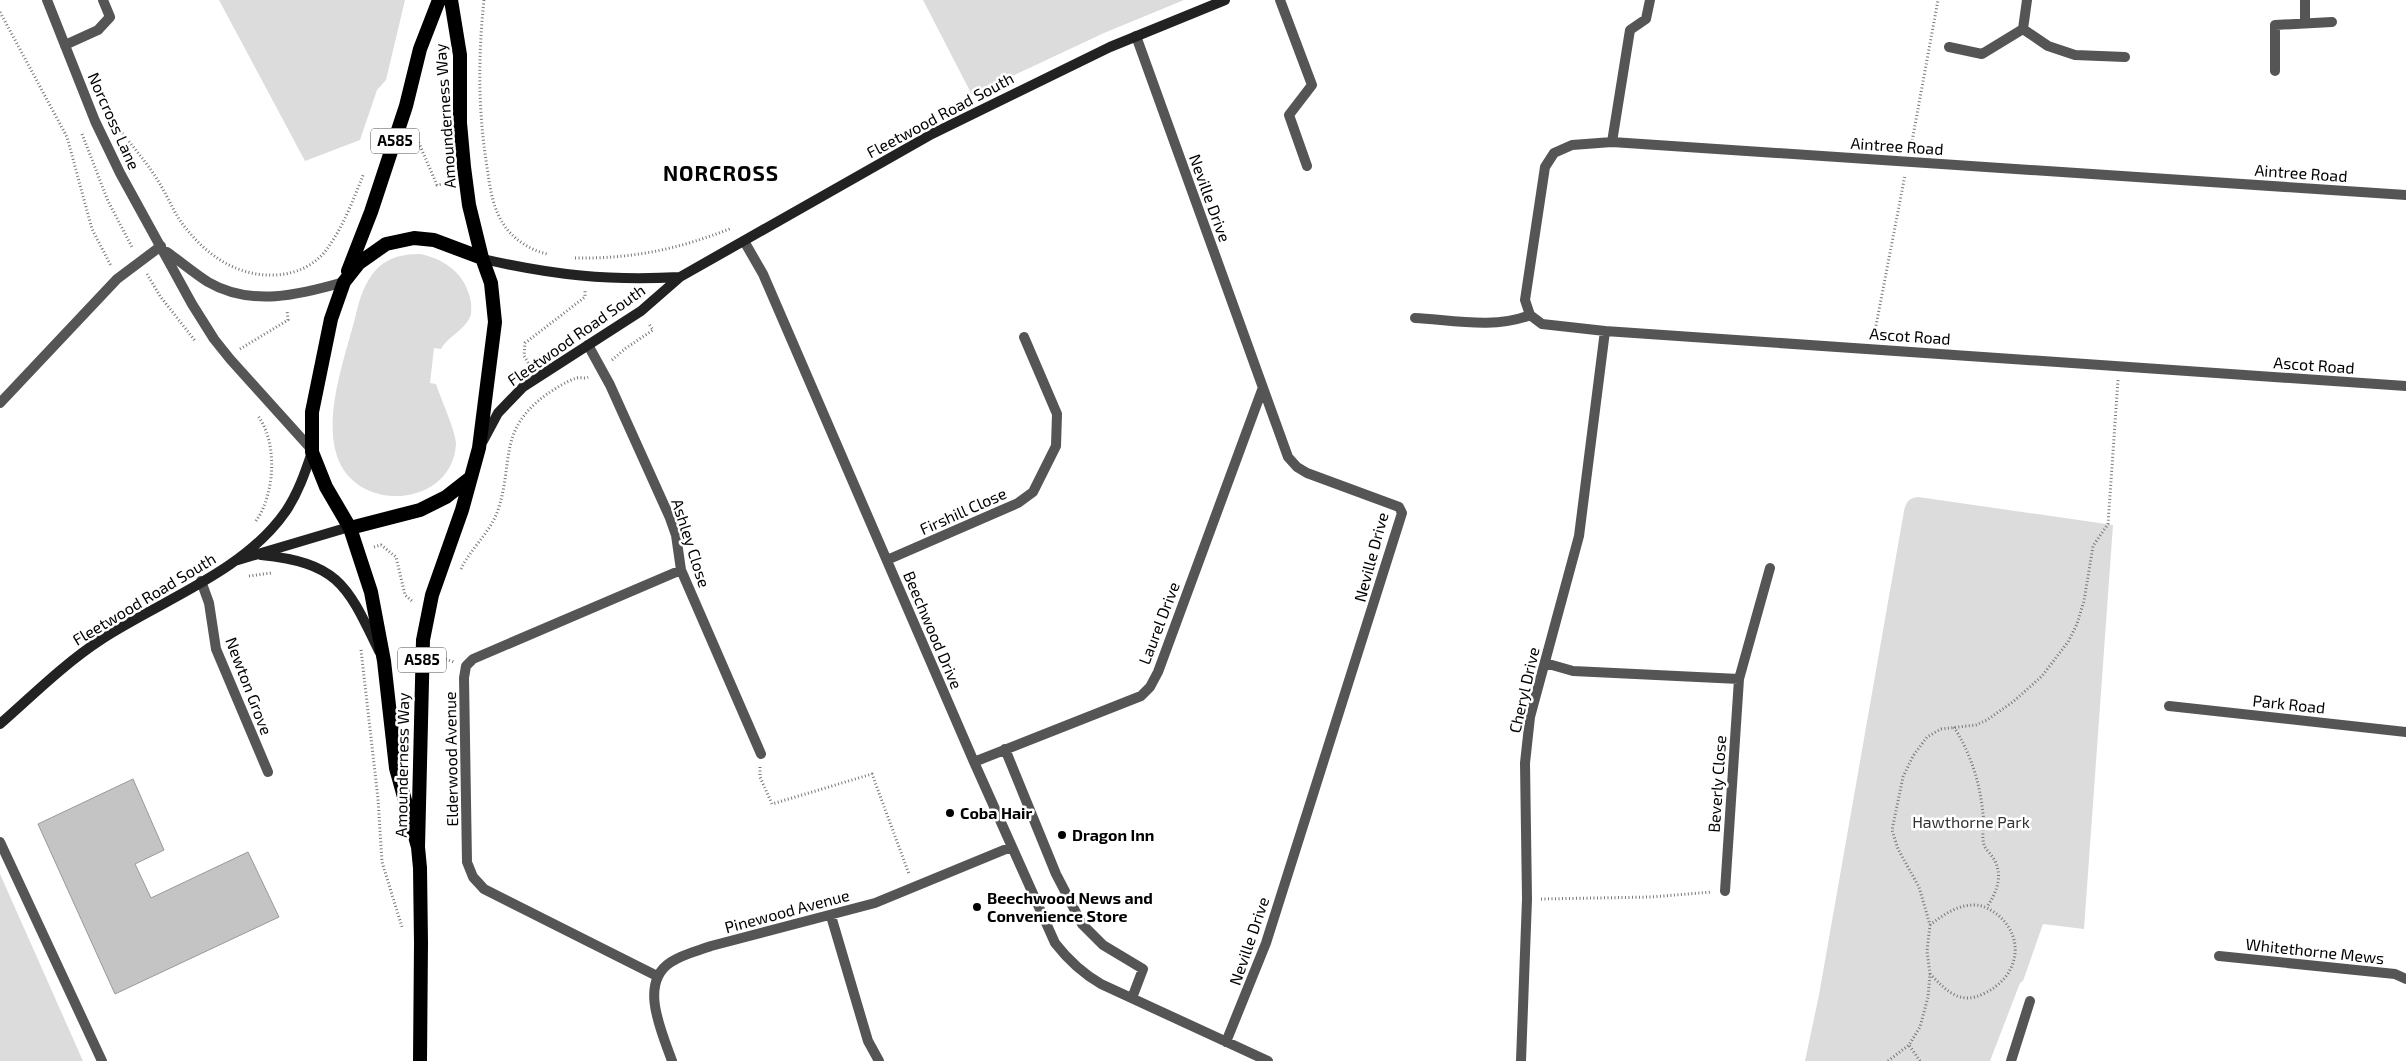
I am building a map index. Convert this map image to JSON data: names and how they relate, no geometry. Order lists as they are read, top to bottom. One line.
{"streets":{"highway":["Amounderness Way","A585"],"main road":["Fleetwood Road South"],"street":["Norcross Lane","Aintree Road","Neville Drive","Ascot Road","Firshill Close","Ashley Close","Laurel Drive","Beechwood Drive","Newton Grove","Cheryl Drive","Park Road","Elderwood Avenue","Beverly Close","Pinewood Avenue","Whitethorne Mews"]},"crossings":[["Fleetwood Road South","Amounderness Way"],["Fleetwood Road South","A585"],["Fleetwood Road South","Neville Drive"],["Fleetwood Road South","Ashley Close"],["Fleetwood Road South","Beechwood Drive"],["Fleetwood Road South","Newton Grove"],["Amounderness Way","Norcross Lane"],["Amounderness Way","A585"],["Norcross Lane","A585"],["Aintree Road","Ascot Road"],["Neville Drive","Laurel Drive"],["Neville Drive","Beechwood Drive"],["Ascot Road","Cheryl Drive"],["Firshill Close","Beechwood Drive"],["Laurel Drive","Beechwood Drive"],["Beechwood Drive","Pinewood Avenue"],["Elderwood Avenue","Pinewood Avenue"]],"districts":["NORCROSS"],"parks":["Hawthorne Park"],"places":["Coba Hair","Dragon Inn","Beechwood News and Convenience Store"]}
